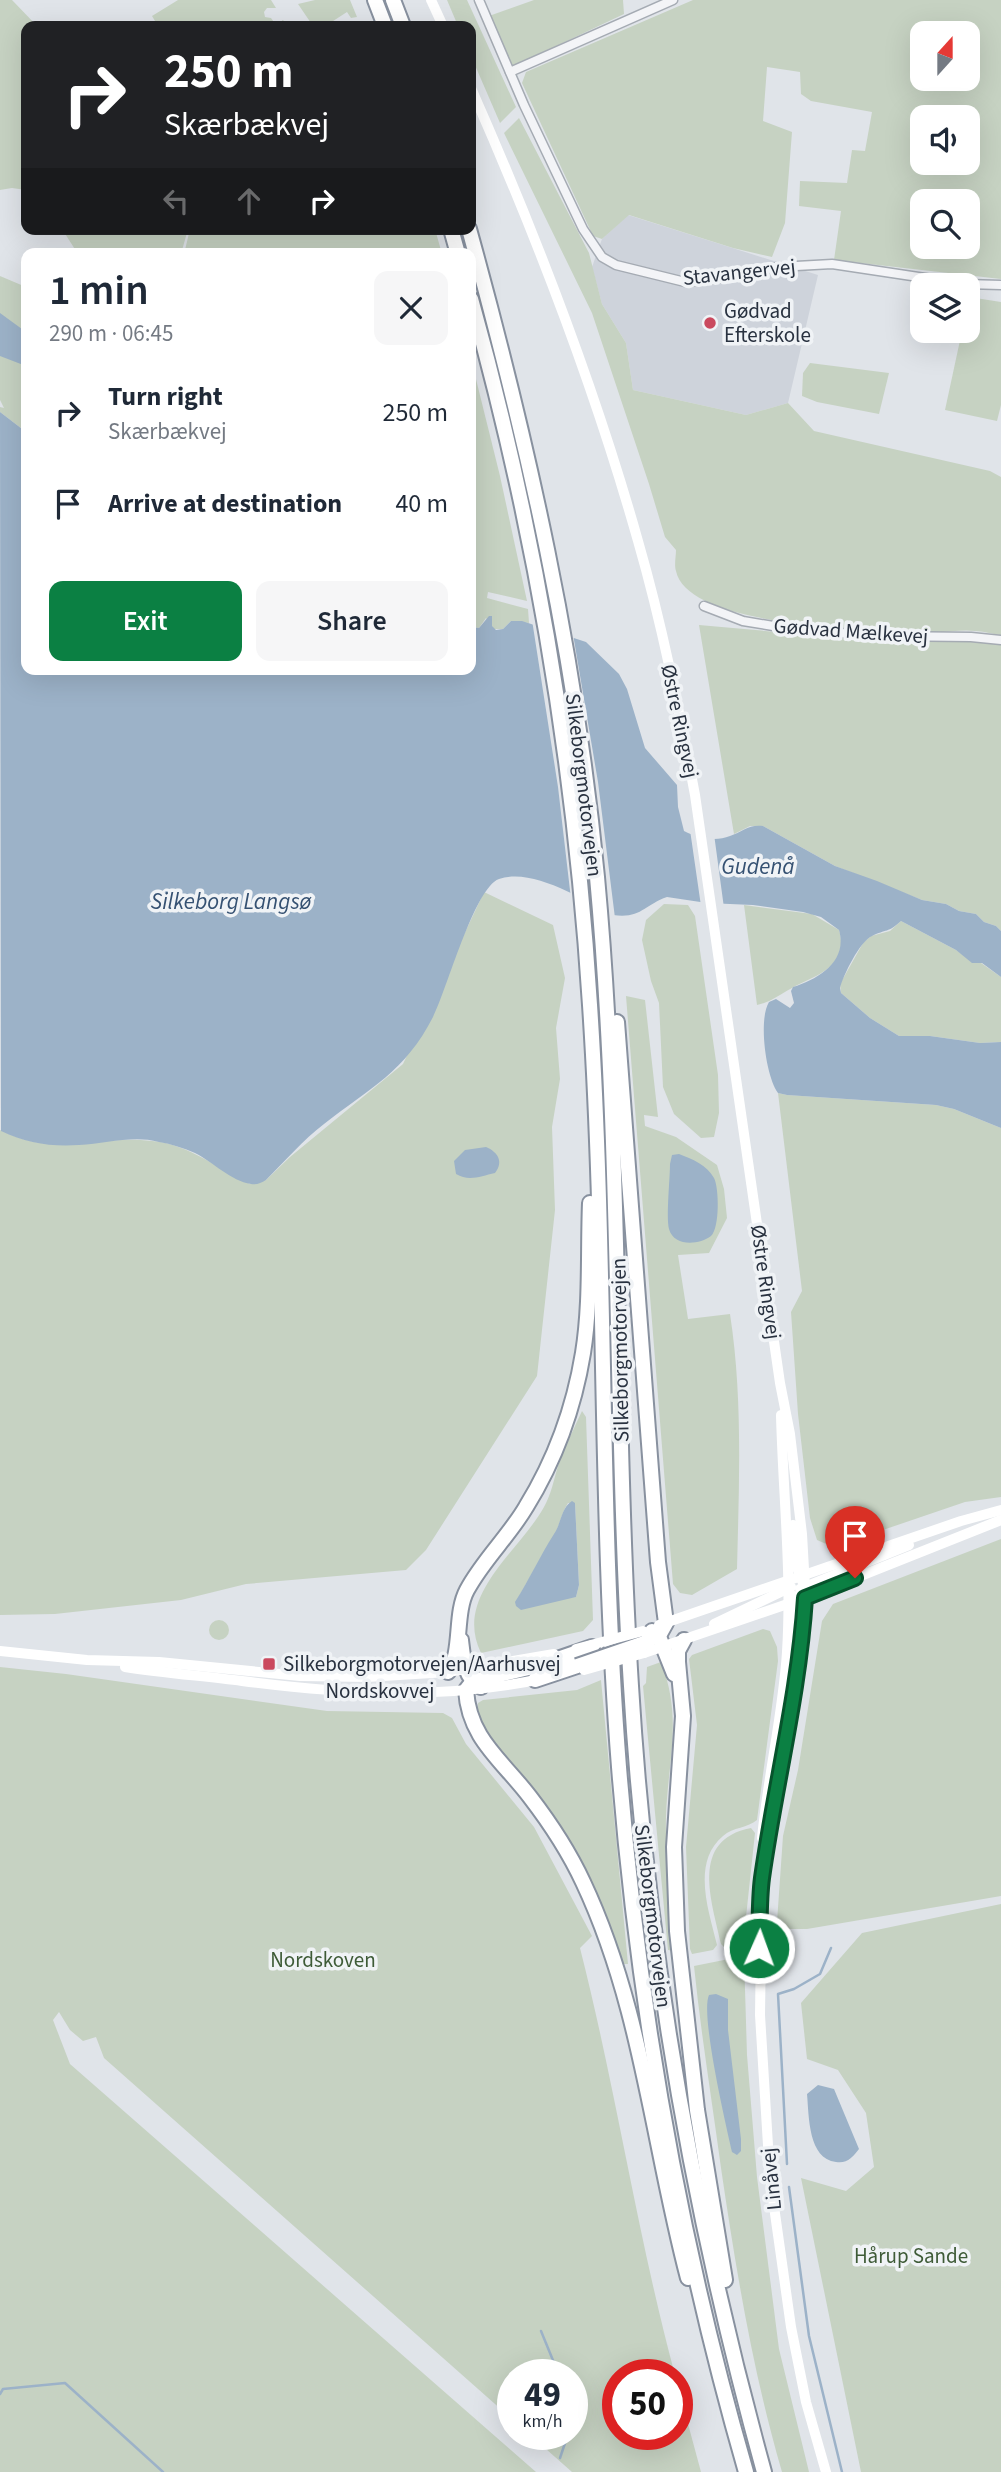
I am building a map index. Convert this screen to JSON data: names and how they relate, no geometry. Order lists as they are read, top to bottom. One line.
{"streets":{"highway":["Silkeborgmotorvejen"],"main road":["Østre Ringvej","Nordskovvej","Linåvej"],"street":["Stavangervej","Gødvad Mælkevej"]},"crossings":[["Østre Ringvej","Linåvej"]],"water":["Gudenå","Silkeborg Langsø"],"parks":["Nordskoven","Hårup Sande"],"places":{"other":["Gødvad Efterskole"],"transit":["Silkeborgmotorvejen/Aarhusvej"]},"north":"top","page":{"turn":["250 m","Skærbækvej"],"heading":["1 min","290 m · 06:45"],"list":[{"name":"Turn right","note":"Skærbækvej","value":"250 m"},{"name":"Arrive at destination","value":"40 m"}],"buttons":["Exit","Share"],"speed":"49 km/h","limit":"50"}}
